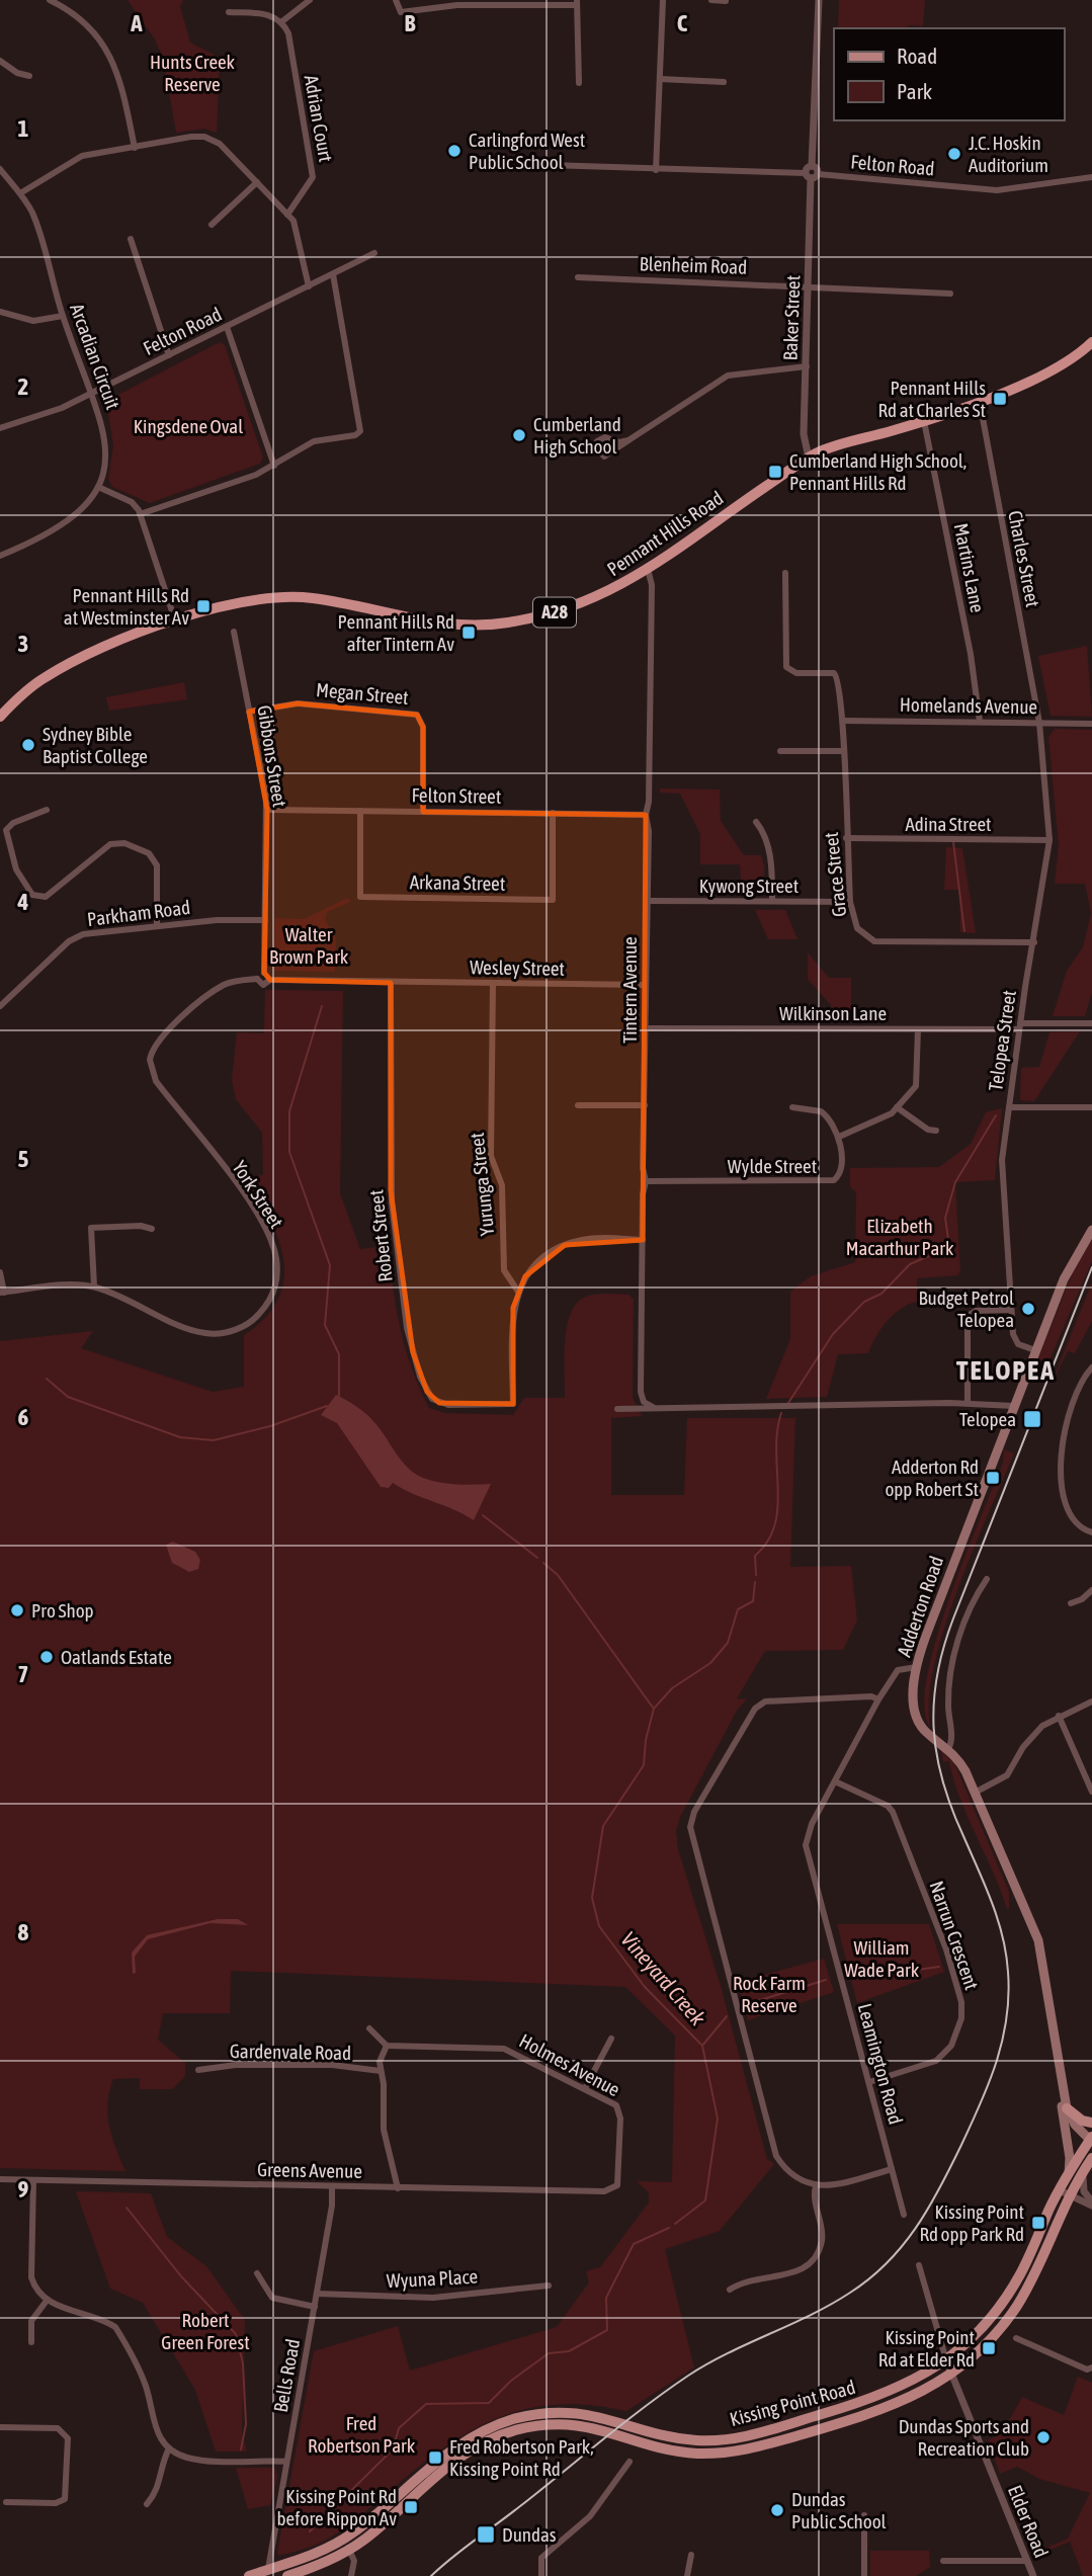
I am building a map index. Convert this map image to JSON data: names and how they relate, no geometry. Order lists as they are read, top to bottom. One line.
{"streets":{"highway":["Pennant Hills Road","A28"],"main road":["Adderton Road","Kissing Point Road"],"street":["Adrian Court","Felton Road","Blenheim Road","Baker Street","Arcadian Circuit","Charles Street","Martins Lane","Megan Street","Homelands Avenue","Gibbons Street","Felton Street","Adina Street","Grace Street","Arkana Street","Kywong Street","Parkham Road","Wesley Street","Tintern Avenue","Wilkinson Lane","Telopea Street","Wylde Street","Yurunga Street","York Street","Robert Street","Narrun Crescent","Gardenvale Road","Leamington Road","Holmes Avenue","Greens Avenue","Wyuna Place","Bells Road","Elder Road"]},"crossings":[["Felton Road","Baker Street"],["Felton Road","Arcadian Circuit"],["Blenheim Road","Baker Street"],["Baker Street","Pennant Hills Road"],["Pennant Hills Road","Charles Street"],["Pennant Hills Road","Martins Lane"],["Pennant Hills Road","Tintern Avenue"],["Charles Street","Homelands Avenue"],["Charles Street","Telopea Street"],["Martins Lane","Homelands Avenue"],["Megan Street","Gibbons Street"],["Megan Street","Felton Street"],["Homelands Avenue","Grace Street"],["Homelands Avenue","Telopea Street"],["Gibbons Street","Felton Street"],["Gibbons Street","Parkham Road"],["Felton Street","Arkana Street"],["Felton Street","Tintern Avenue"],["Adina Street","Grace Street"],["Adina Street","Telopea Street"],["Grace Street","Kywong Street"],["Grace Street","Telopea Street"],["Kywong Street","Tintern Avenue"],["Wesley Street","Tintern Avenue"],["Wesley Street","Yurunga Street"],["Wesley Street","Robert Street"],["Tintern Avenue","Wilkinson Lane"],["Tintern Avenue","Wylde Street"],["Wilkinson Lane","Telopea Street"],["Telopea Street","Adderton Road"],["Yurunga Street","Robert Street"],["Adderton Road","Leamington Road"],["Adderton Road","Kissing Point Road"],["Narrun Crescent","Leamington Road"],["Holmes Avenue","Greens Avenue"],["Greens Avenue","Bells Road"],["Wyuna Place","Bells Road"],["Bells Road","Kissing Point Road"],["Kissing Point Road","Elder Road"]],"districts":["TELOPEA"],"water":["Vineyard Creek"],"parks":["Hunts Creek Reserve","Kingsdene Oval","Walter Brown Park","Elizabeth Macarthur Park","William Wade Park","Rock Farm Reserve","Robert Green Forest","Fred Robertson Park"],"places":{"other":["Carlingford West Public School","J.C. Hoskin Auditorium","Cumberland High School","Sydney Bible Baptist College","Budget Petrol Telopea","Pro Shop","Oatlands Estate","Dundas Sports and Recreation Club","Dundas Public School"],"transit":["Pennant Hills Rd at Charles St","Cumberland High School, Pennant Hills Rd","Pennant Hills Rd at Westminster Av","Pennant Hills Rd after Tintern Av","Telopea","Adderton Rd opp Robert St","Kissing Point Rd opp Park Rd","Kissing Point Rd at Elder Rd","Fred Robertson Park, Kissing Point Rd","Kissing Point Rd before Rippon Av","Dundas"]},"legend":["Road","Park"],"grid":{"columns":["A","B","C"],"rows":["1","2","3","4","5","6","7","8","9"]}}
